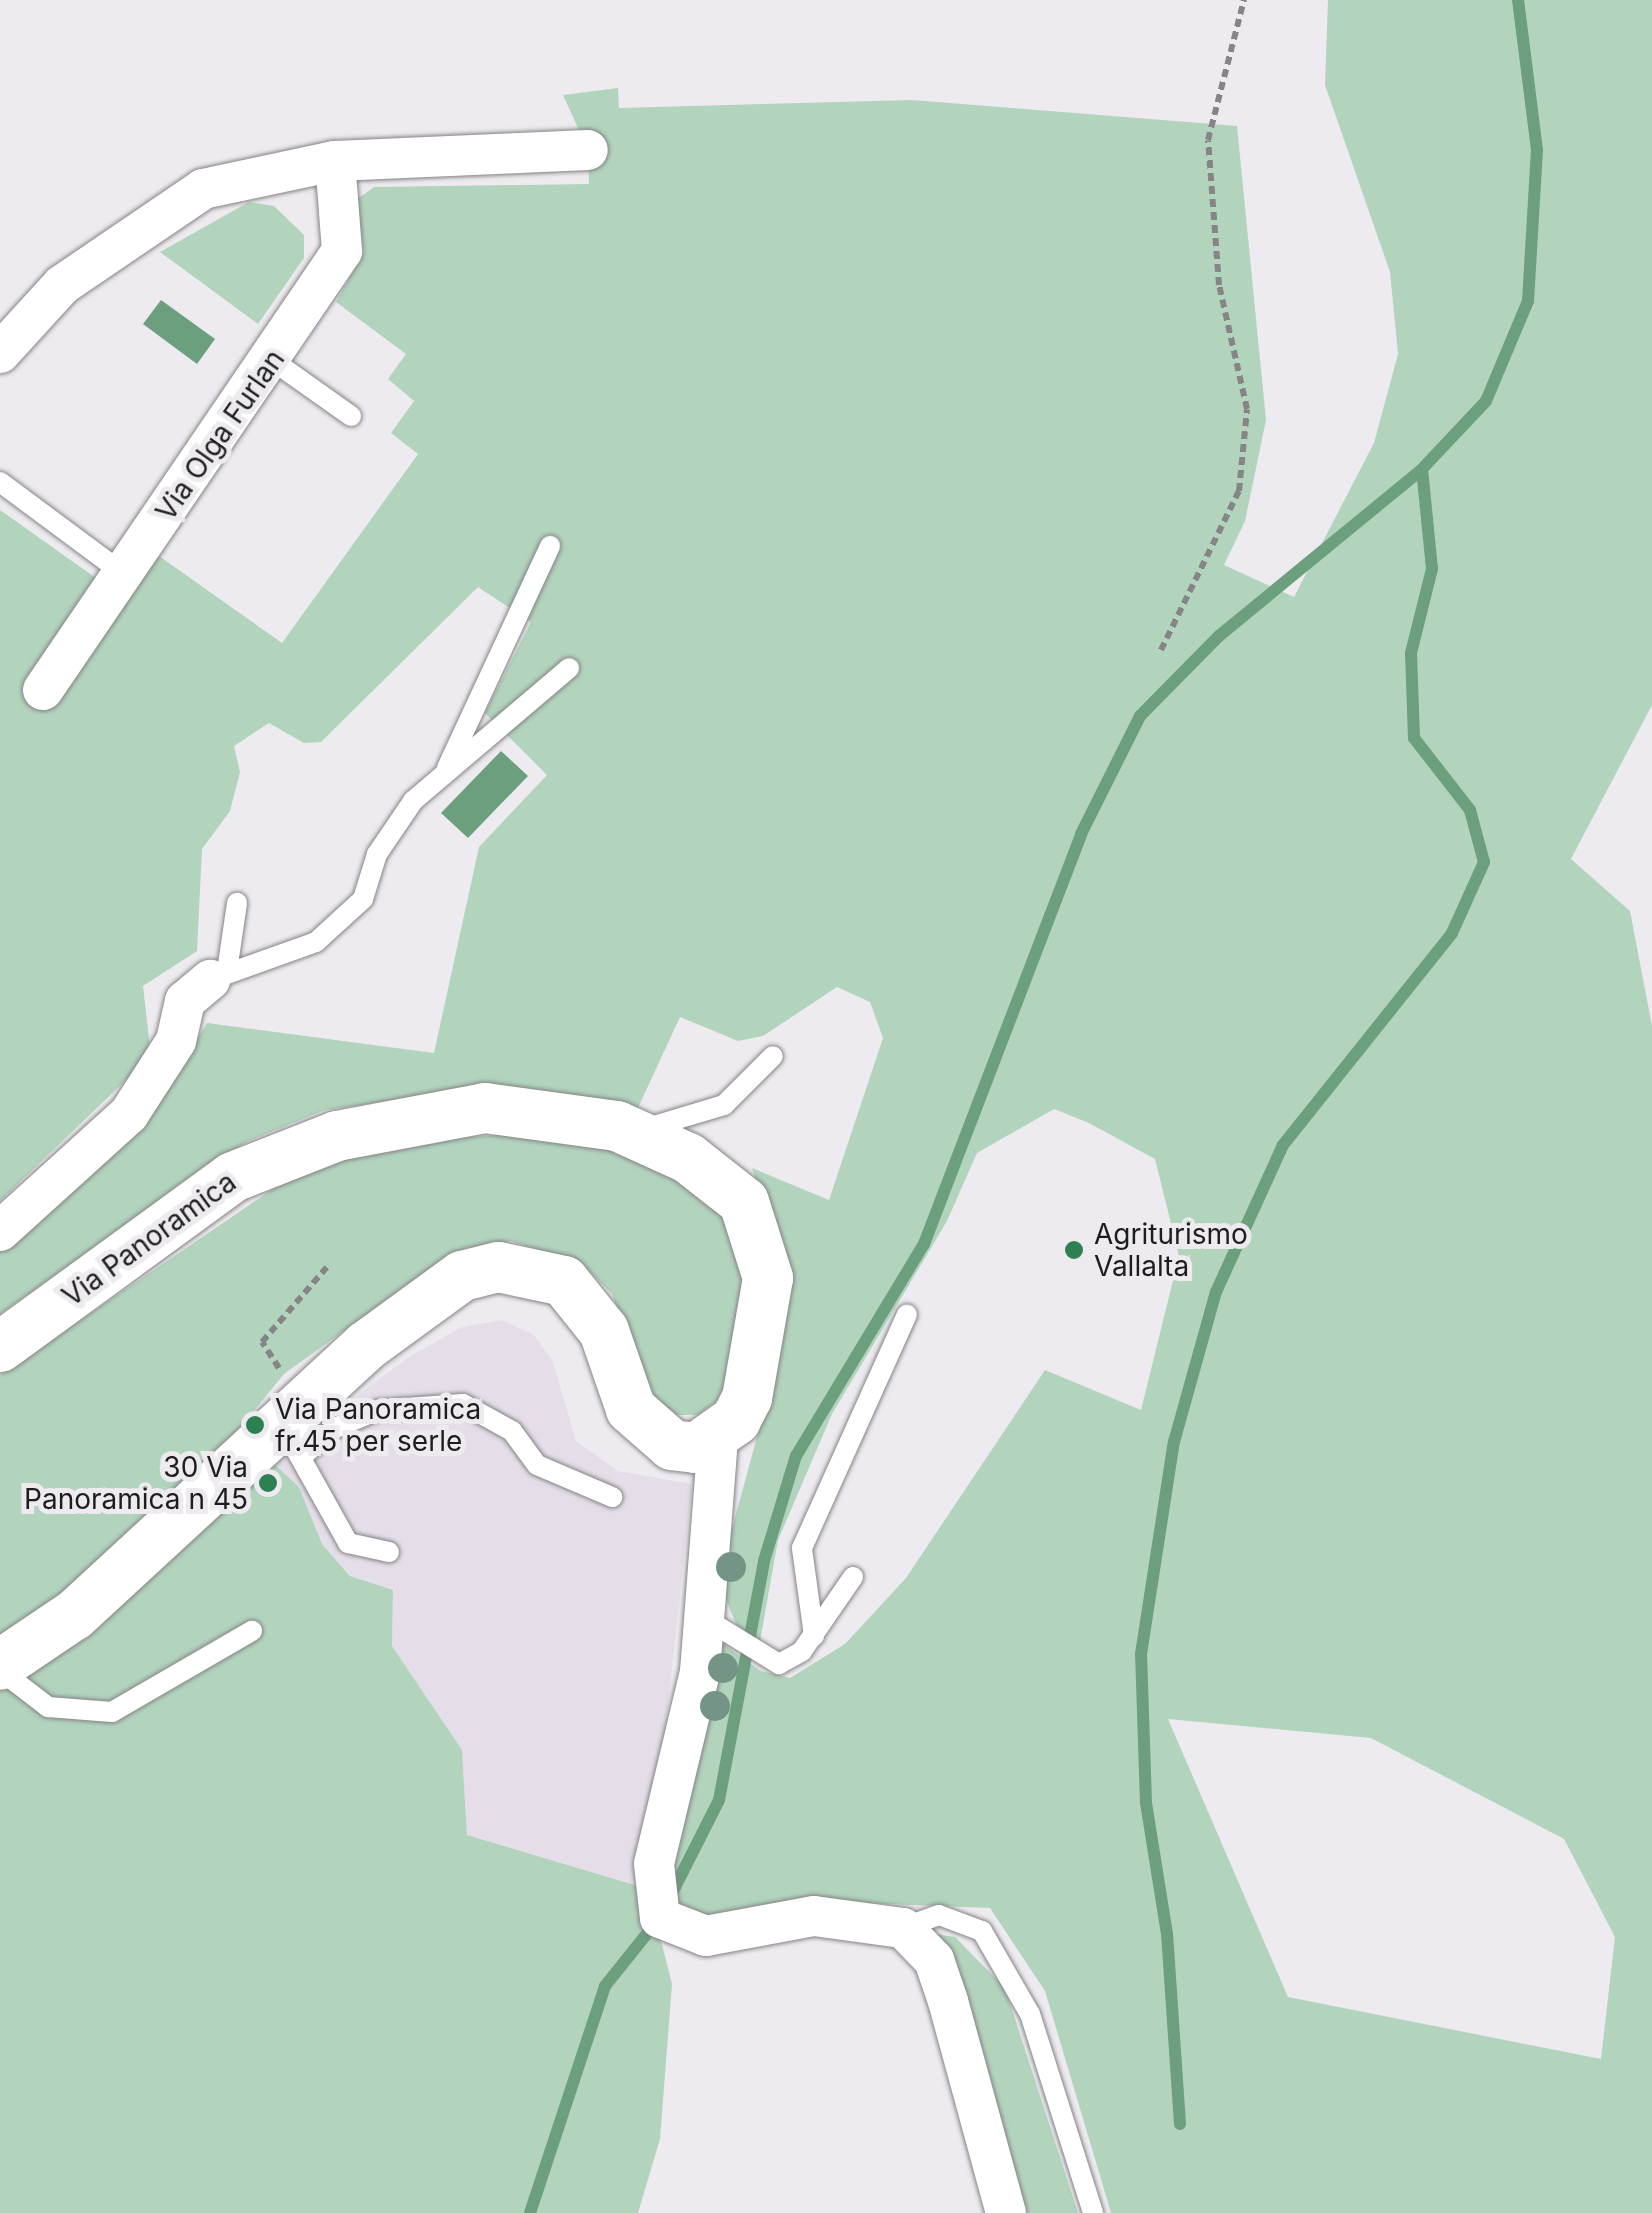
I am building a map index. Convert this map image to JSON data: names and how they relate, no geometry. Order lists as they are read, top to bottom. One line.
{"streets":{"street":["Via Olga Furlan","Via Panoramica"]},"places":["Agriturismo Vallalta","Via Panoramica fr.45 per serle","30 Via Panoramica n 45"]}
